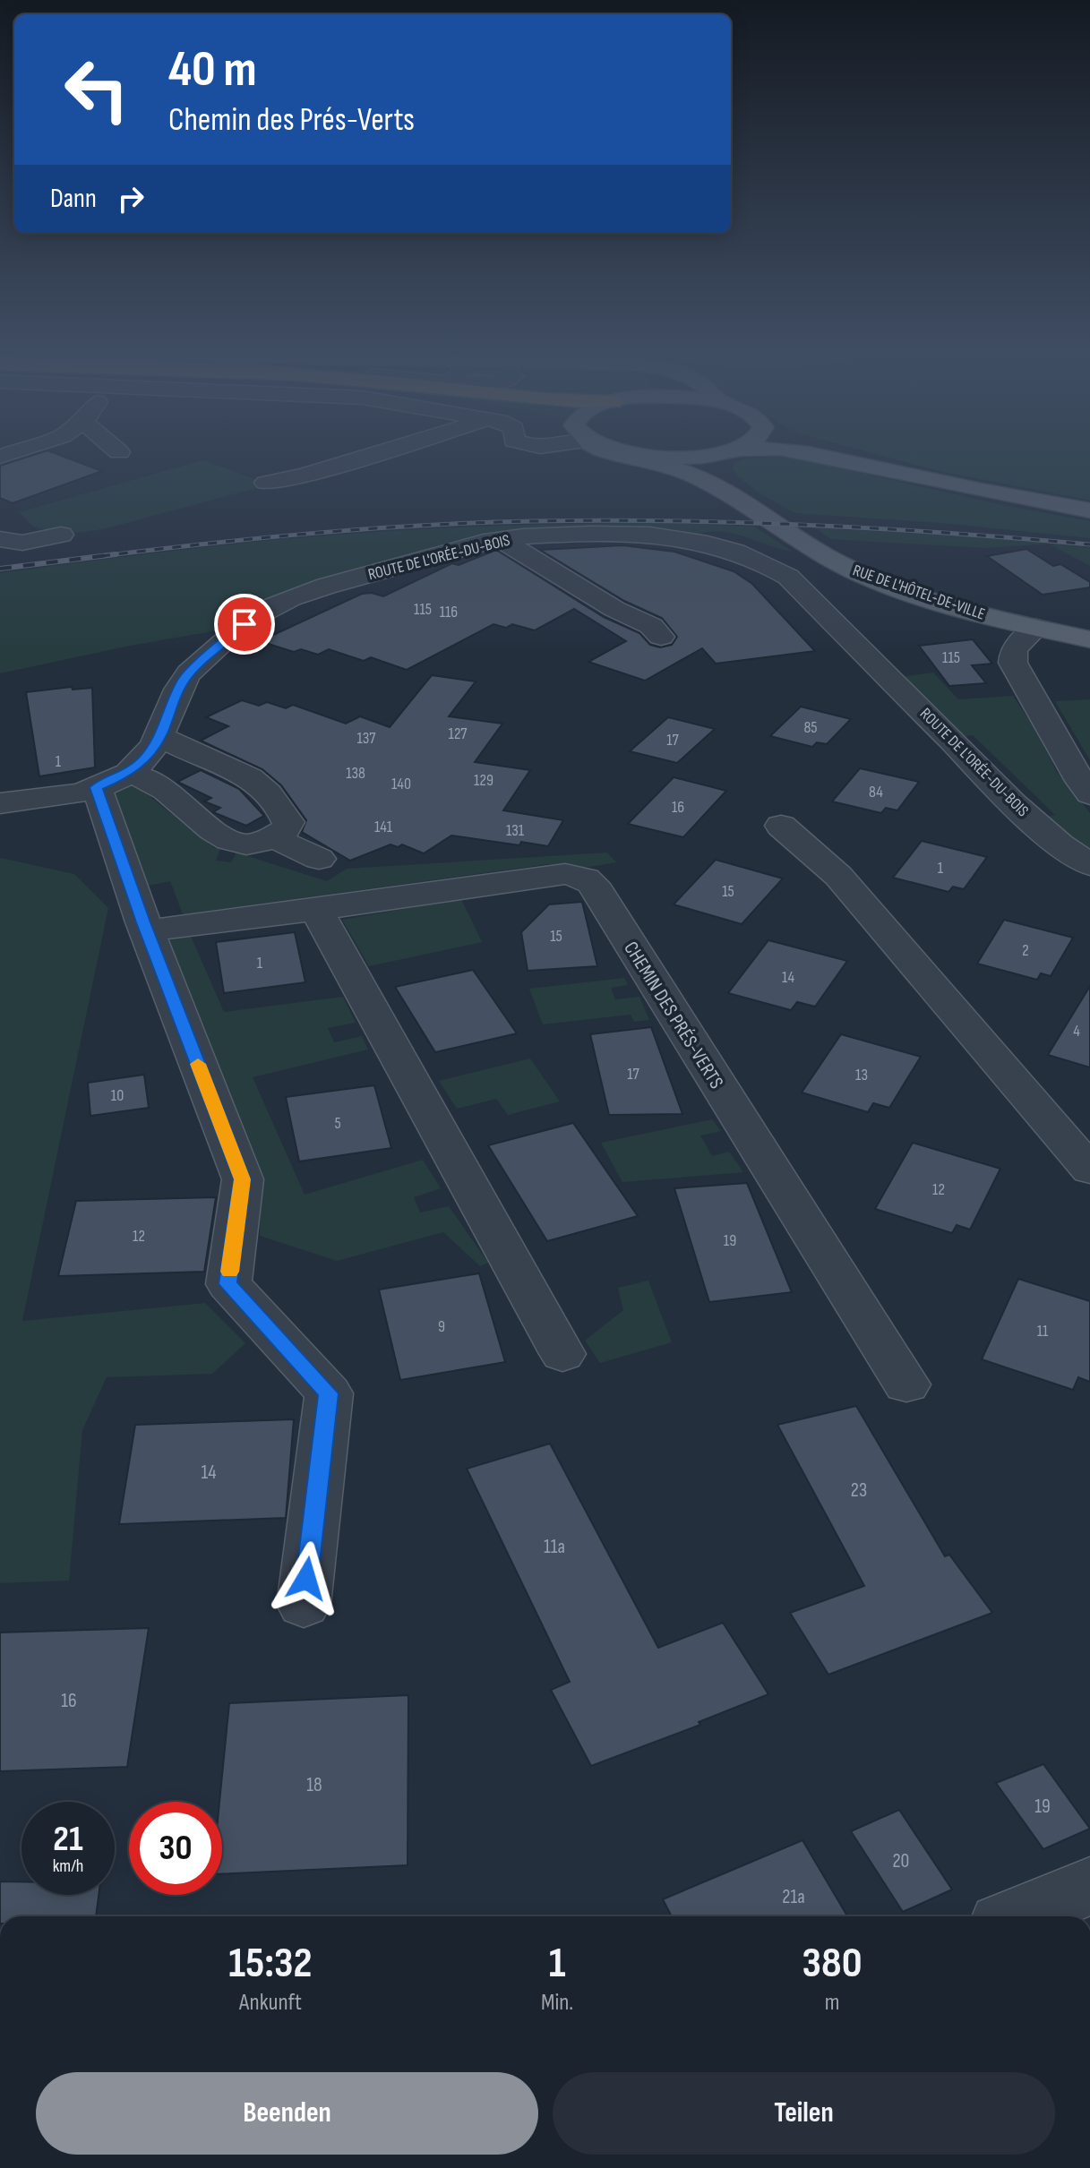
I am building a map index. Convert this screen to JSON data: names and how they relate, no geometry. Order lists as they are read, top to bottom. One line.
{"streets":{"main road":["RUE DE L'HÔTEL-DE-VILLE"],"street":["ROUTE DE L'ORÉE-DU-BOIS","CHEMIN DES PRÉS-VERTS"]},"house_numbers":["115","116","115","85","127","137","17","1","138","129","140","84","16","141","131","1","15","15","2","1","14","4","17","13","10","5","12","12","19","9","11","14","23","11a","16","18","19","20","21a"],"page":{"turn":["40 m","Chemin des Prés-Verts"],"then":"Dann","speed":"21 km/h","limit":"30","eta":["15:32","Ankunft","1","Min.","380","m"],"buttons":["Beenden","Teilen"]}}
